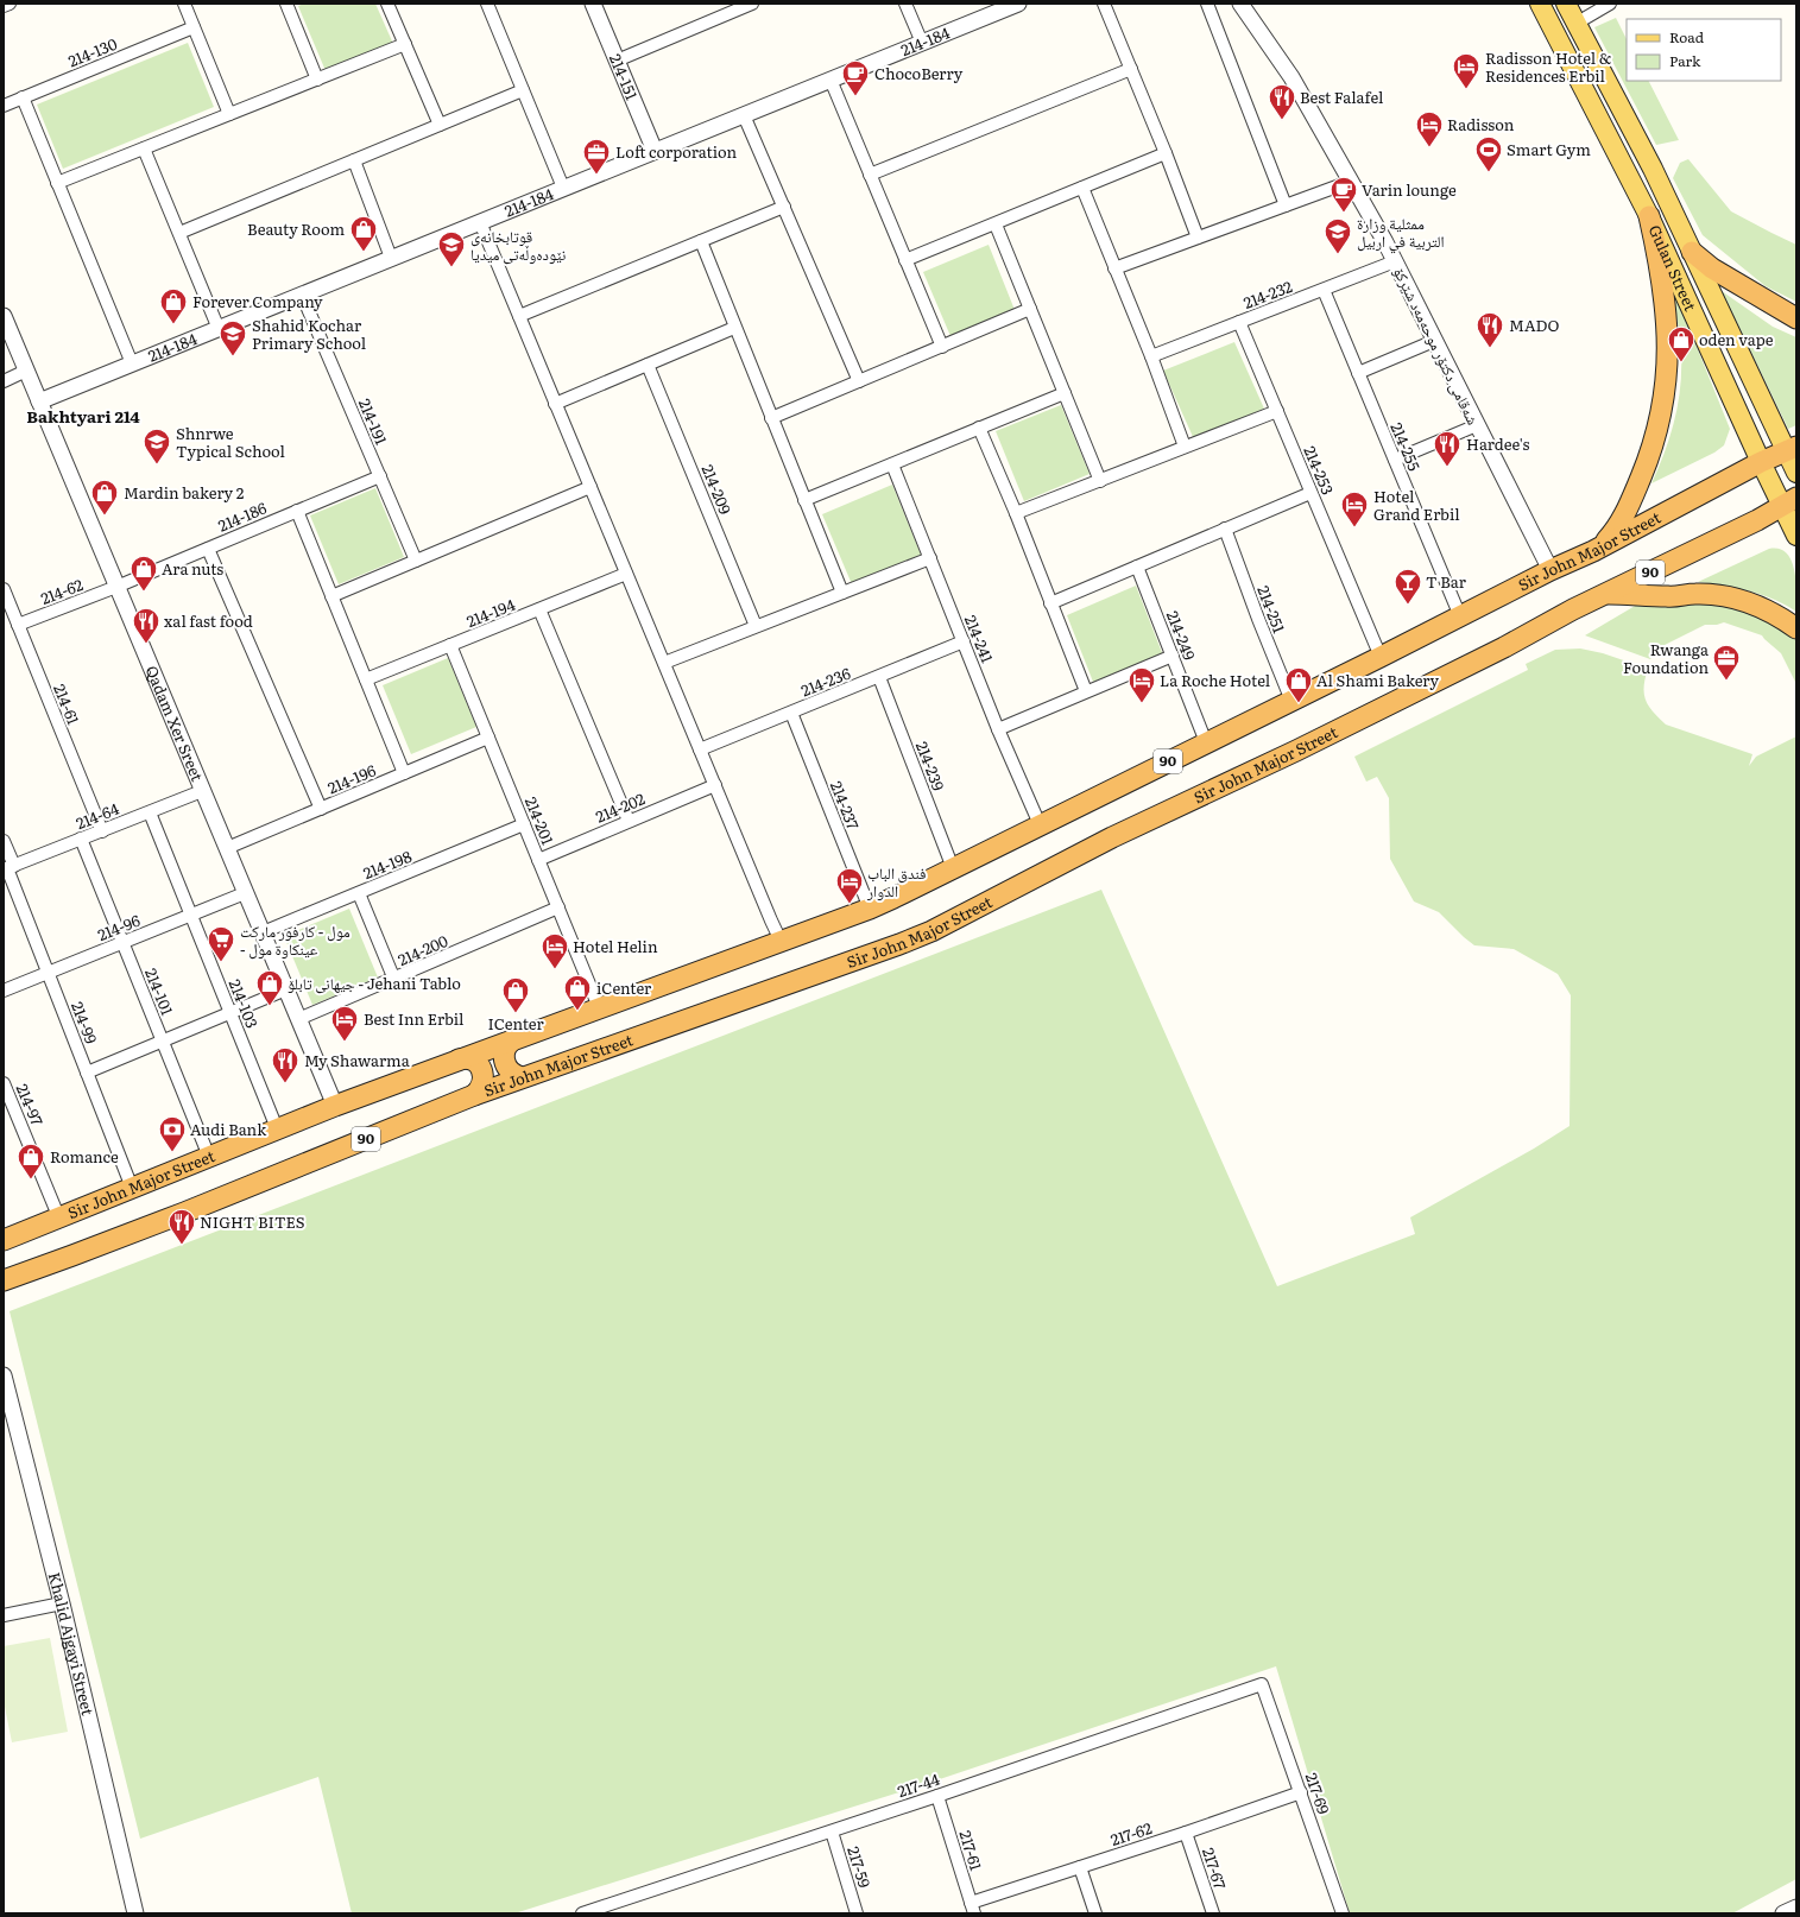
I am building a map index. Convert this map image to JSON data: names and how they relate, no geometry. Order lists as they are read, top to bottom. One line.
{"streets":{"highway":["Sir John Major Street","90"],"main road":["Gulan Street"],"street":["214-184","214-130","214-151","214-232","شەقامی دکتۆر موحەمەد شێرکۆ","214-191","214-255","214-253","214-209","214-186","214-62","214-251","214-194","214-249","214-241","214-236","214-61","Qadam Xer Sreet","214-239","214-196","214-237","214-202","214-64","214-201","214-198","214-96","214-200","214-101","214-103","214-99","214-97","Khalid Ajgayi Street","217-44","217-69","217-62","217-61","217-59","217-67"]},"crossings":[["214-184","214-151"],["214-184","214-191"],["214-184","Qadam Xer Sreet"],["Gulan Street","Sir John Major Street"],["214-232","شەقامی دکتۆر موحەمەد شێرکۆ"],["214-232","214-255"],["214-232","214-253"],["شەقامی دکتۆر موحەمەد شێرکۆ","Sir John Major Street"],["214-191","214-186"],["214-255","Sir John Major Street"],["214-253","Sir John Major Street"],["214-186","214-62"],["214-186","Qadam Xer Sreet"],["Sir John Major Street","214-251"],["Sir John Major Street","214-249"],["Sir John Major Street","214-241"],["Sir John Major Street","Qadam Xer Sreet"],["Sir John Major Street","214-239"],["Sir John Major Street","214-237"],["Sir John Major Street","214-201"],["Sir John Major Street","214-101"],["Sir John Major Street","214-103"],["Sir John Major Street","214-99"],["Sir John Major Street","214-97"],["214-62","214-61"],["214-62","Qadam Xer Sreet"],["214-194","214-201"],["214-241","214-236"],["214-236","214-239"],["214-236","214-237"],["214-61","214-64"],["Qadam Xer Sreet","214-196"],["Qadam Xer Sreet","214-64"],["Qadam Xer Sreet","214-198"],["Qadam Xer Sreet","214-96"],["Qadam Xer Sreet","214-200"],["214-196","214-201"],["214-202","214-201"],["214-64","214-101"],["214-64","214-103"],["214-64","214-99"],["214-201","214-198"],["214-201","214-200"],["214-96","214-101"],["214-96","214-103"],["214-96","214-99"],["217-44","217-69"],["217-44","217-61"],["217-44","217-59"],["217-69","217-62"],["217-62","217-61"],["217-62","217-67"]],"districts":["Bakhtyari 214"],"places":{"hotel":["Radisson Hotel & Residences Erbil","Radisson","Hotel Grand Erbil","La Roche Hotel","فندق الباب الدوار","Hotel Helin","Best Inn Erbil"],"cafe":["ChocoBerry","Varin lounge"],"restaurant":["Best Falafel","MADO","Hardee's","xal fast food","My Shawarma","NIGHT BITES"],"sports":["Smart Gym"],"office":["Loft corporation","Rwanga Foundation"],"shop":["Beauty Room","Forever Company","oden vape","Mardin bakery 2","Ara nuts","Al Shami Bakery","جیهانی تابلۆ - Jehani Tablo","iCenter","ICenter","Romance"],"school or university":["ممثلية وزارة التربية في اربيل","قوتابخانەی نێودەوڵەتی میدیا","Shahid Kochar Primary School","Shnrwe Typical School"],"bar":["T Bar"],"supermarket":["مول - كارفور ماركت - عينكاوة مول"],"bank":["Audi Bank"]},"legend":["Road","Park"]}
